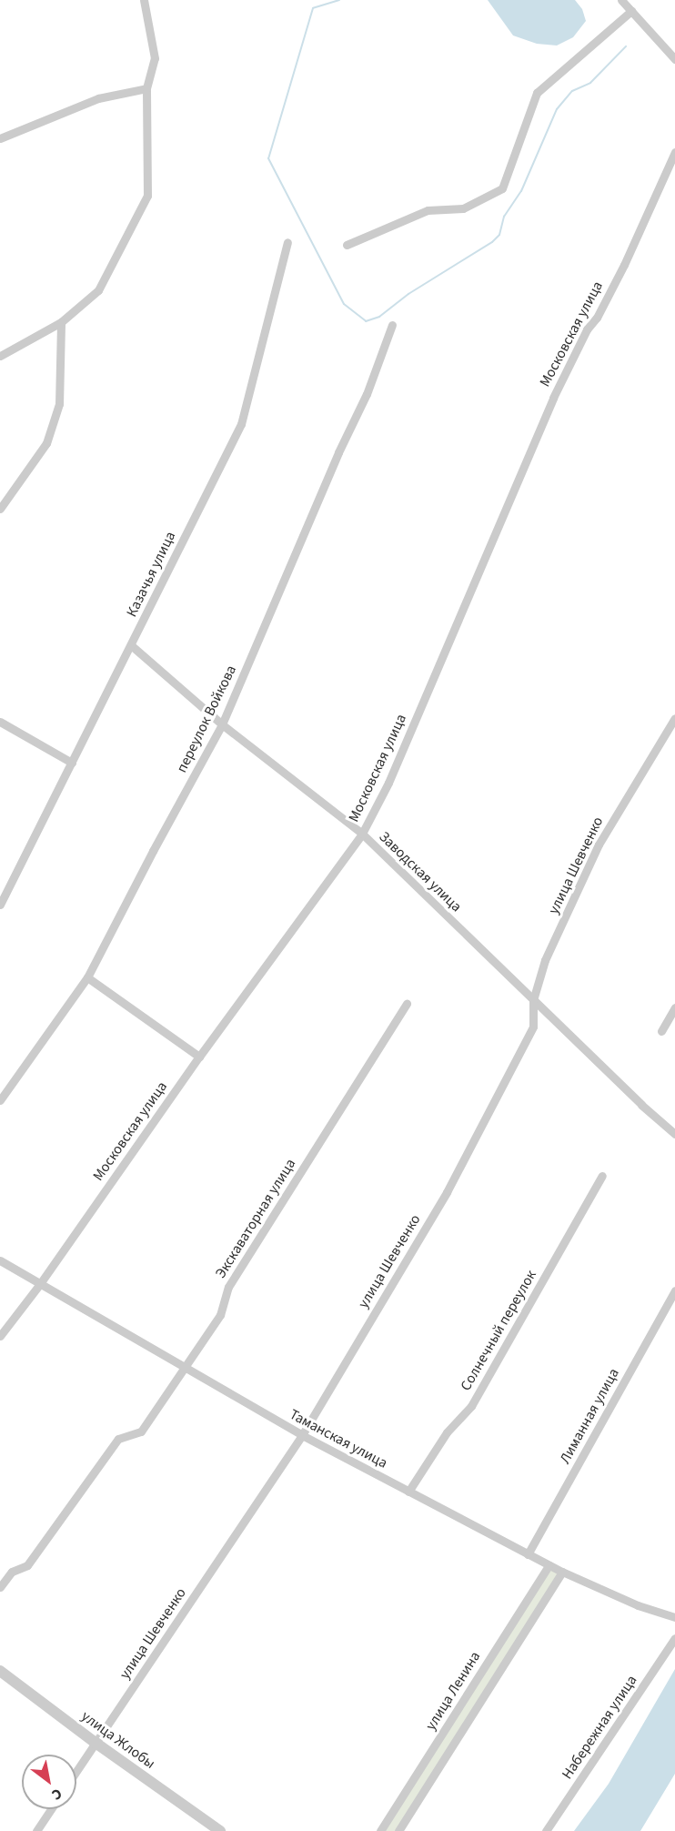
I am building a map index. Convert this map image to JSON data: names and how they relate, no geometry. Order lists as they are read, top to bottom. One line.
{"streets":{"street":["Московская улица","Казачья улица","переулок Войкова","улица Шевченко","Заводская улица","Экскаваторная улица","Солнечный переулок","Лиманная улица","Таманская улица","улица Ленина","Набережная улица","улица Жлобы"]},"crossings":[["Московская улица","Заводская улица"],["Московская улица","Таманская улица"],["Казачья улица","Заводская улица"],["переулок Войкова","Заводская улица"],["улица Шевченко","Заводская улица"],["улица Шевченко","Таманская улица"],["улица Шевченко","улица Жлобы"],["Экскаваторная улица","Таманская улица"],["Солнечный переулок","Таманская улица"],["Лиманная улица","Таманская улица"],["Таманская улица","улица Ленина"]],"north":"bottom right"}
